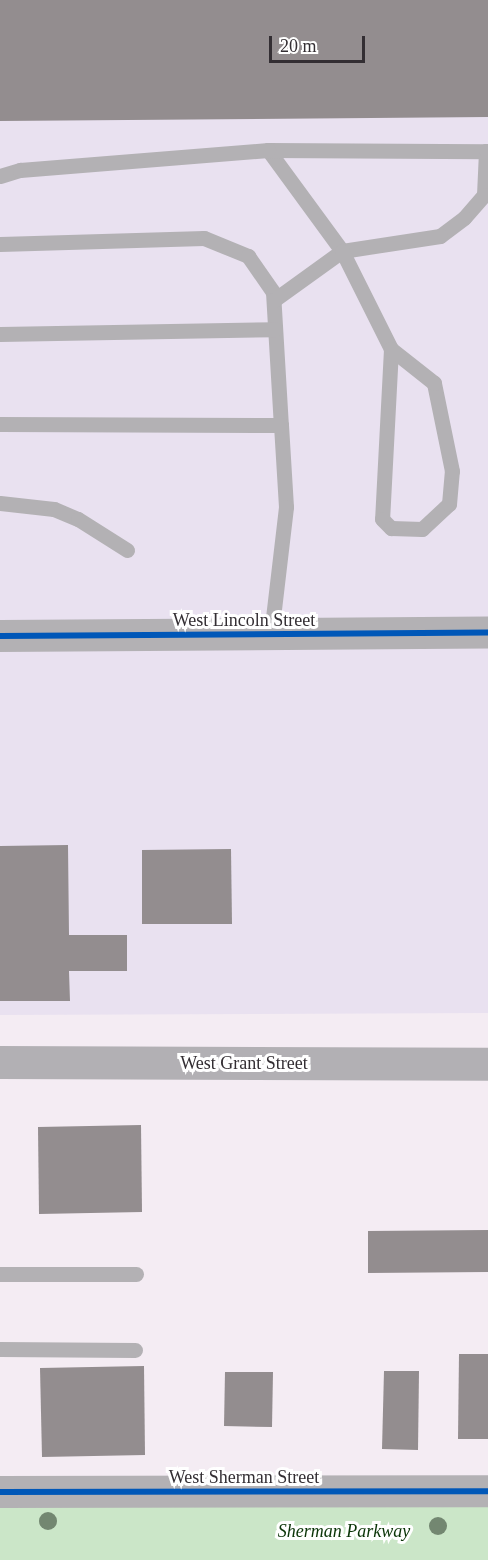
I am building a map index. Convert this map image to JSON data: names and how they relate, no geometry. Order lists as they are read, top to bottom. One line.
{"streets":{"main road":["West Grant Street"],"street":["West Lincoln Street","West Sherman Street"]},"parks":["Sherman Parkway"],"scale_bar":"20 m"}
